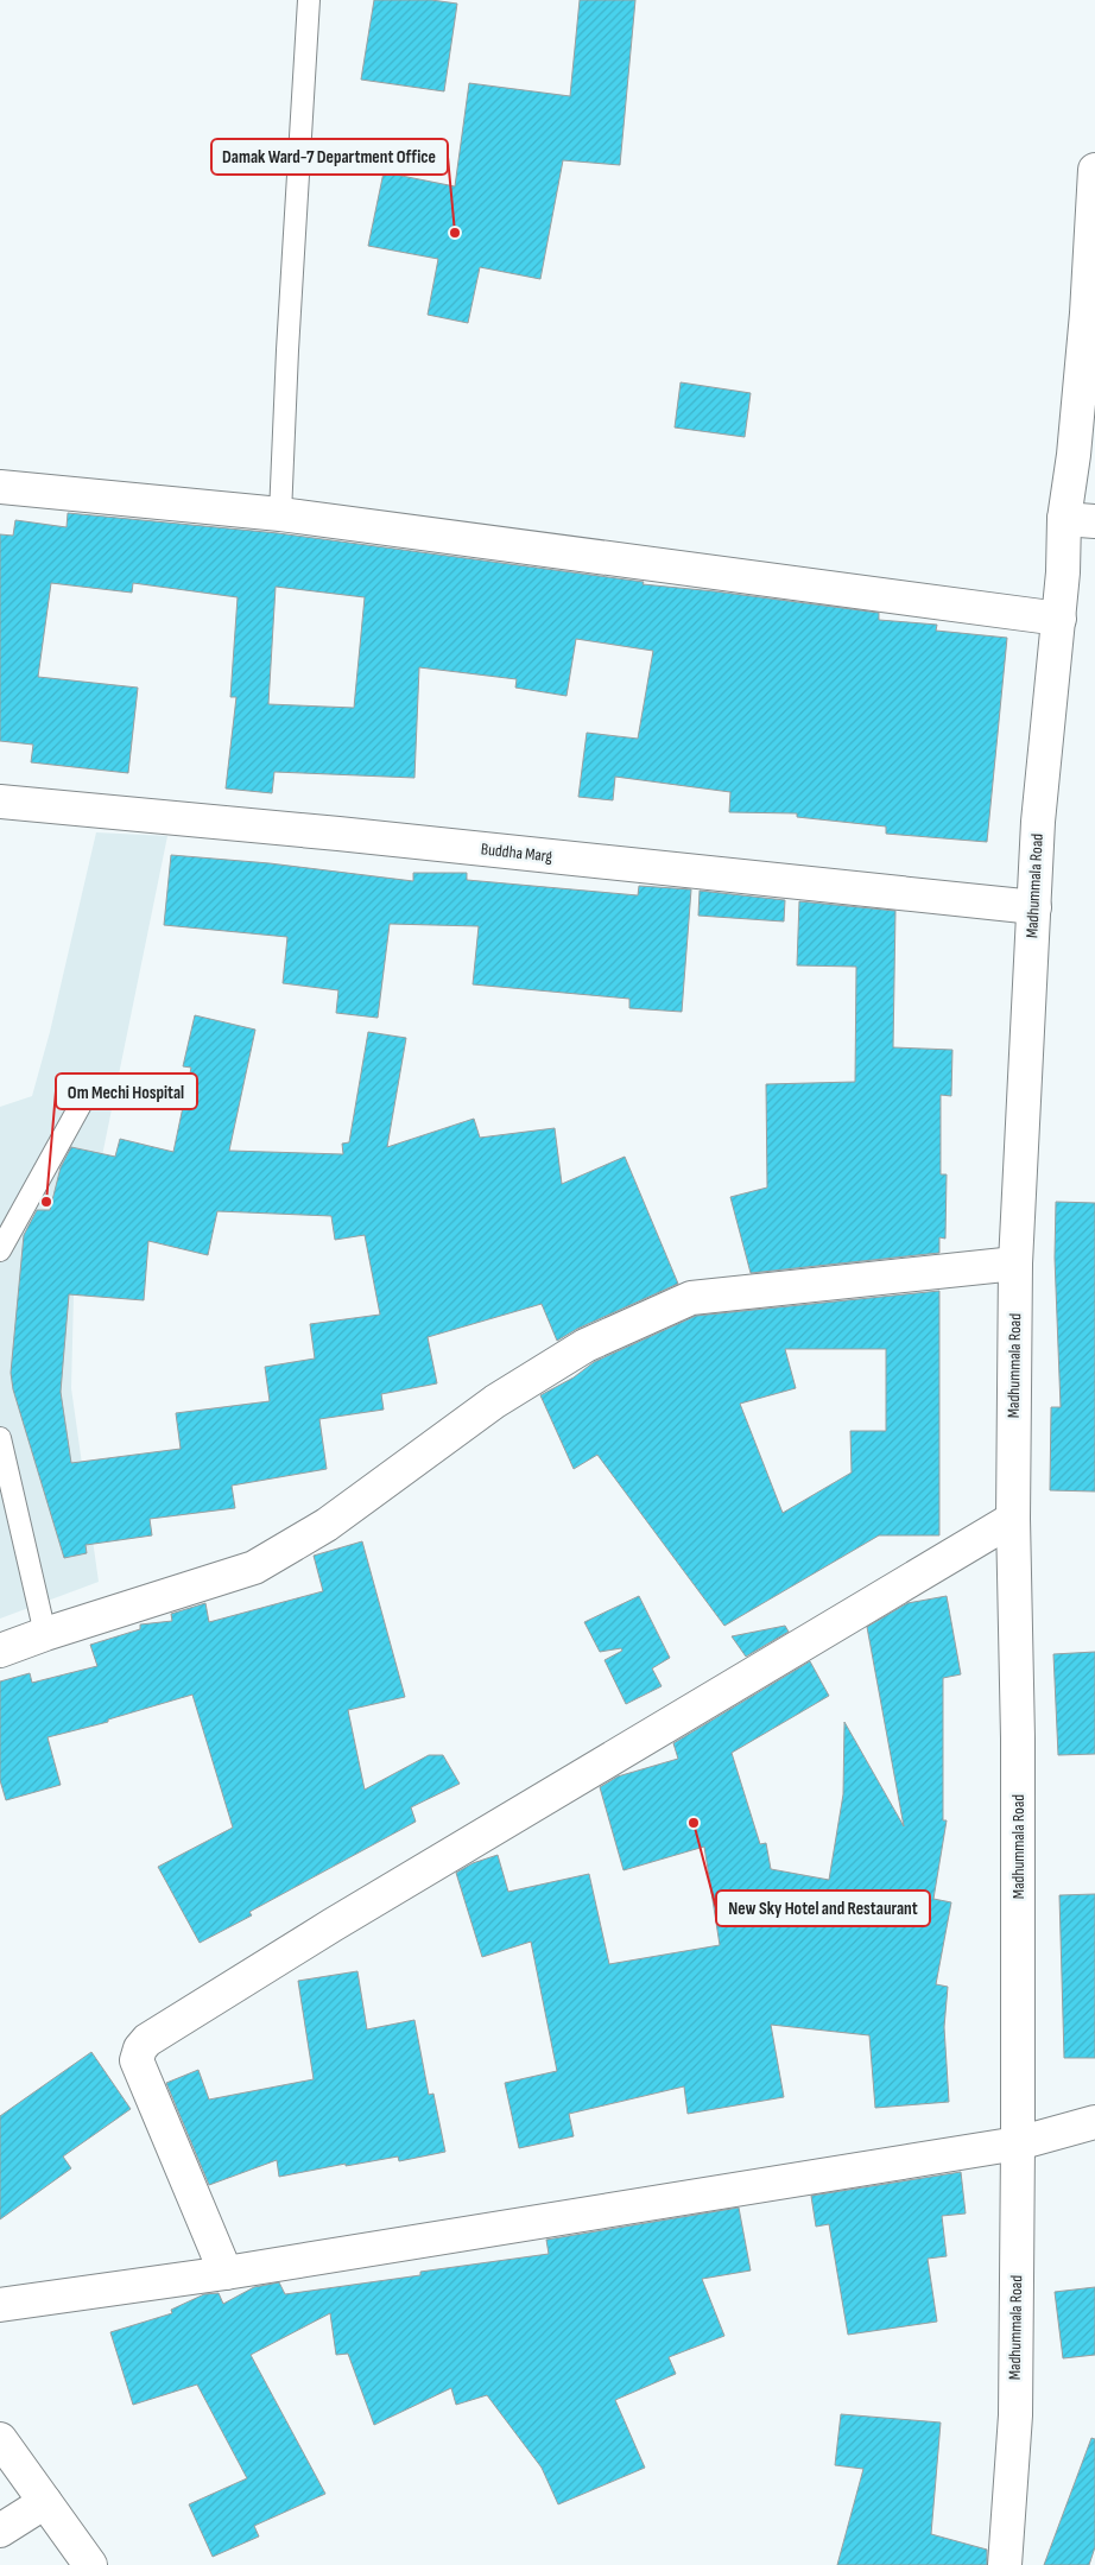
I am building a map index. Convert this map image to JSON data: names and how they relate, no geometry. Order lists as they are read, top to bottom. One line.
{"streets":{"street":["Buddha Marg","Madhummala Road"]},"crossings":[["Buddha Marg","Madhummala Road"]],"places":["Damak Ward-7 Department Office","Om Mechi Hospital","New Sky Hotel and Restaurant"]}
